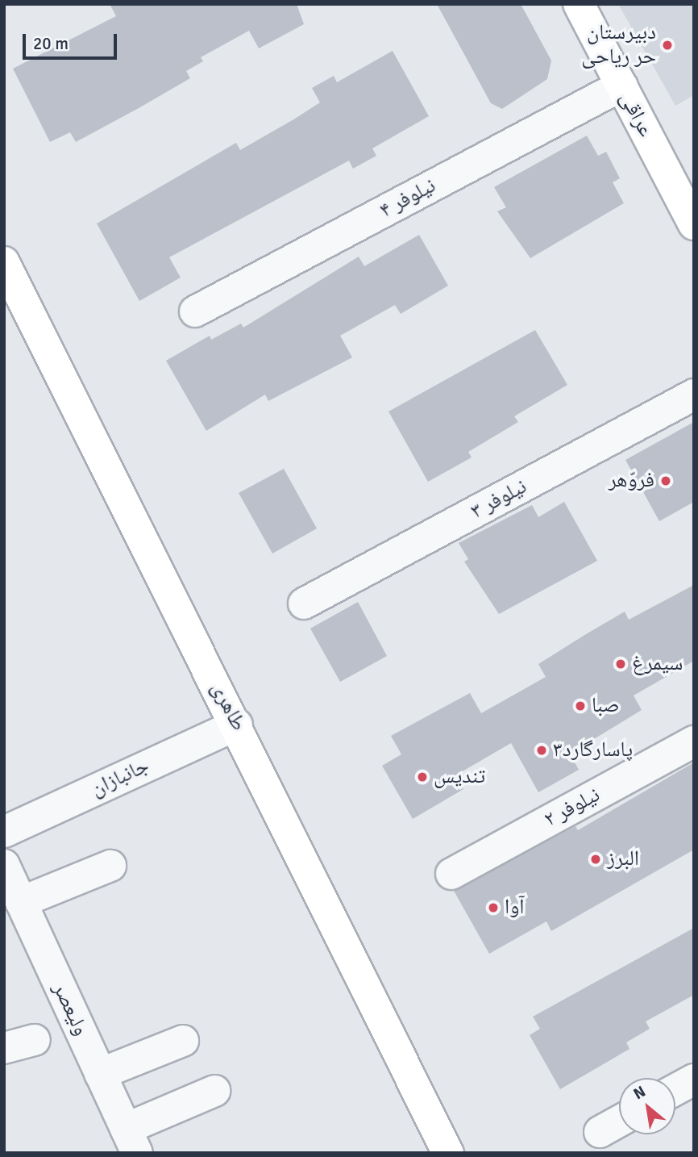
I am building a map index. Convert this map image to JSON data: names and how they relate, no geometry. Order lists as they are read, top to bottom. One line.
{"streets":{"street":["عراقی","نیلوفر ۴","نیلوفر ۳","طاهری","جانبازان","نیلوفر ۲","ولیعصر"]},"crossings":[["عراقی","نیلوفر ۴"],["طاهری","جانبازان"]],"places":["دبیرستان حر ریاحی","فروّهر","سیمرغ","صبا","پاسارگارد۳","تندیس","البرز","آوا"],"scale_bar":"20 m","north":"top left"}
